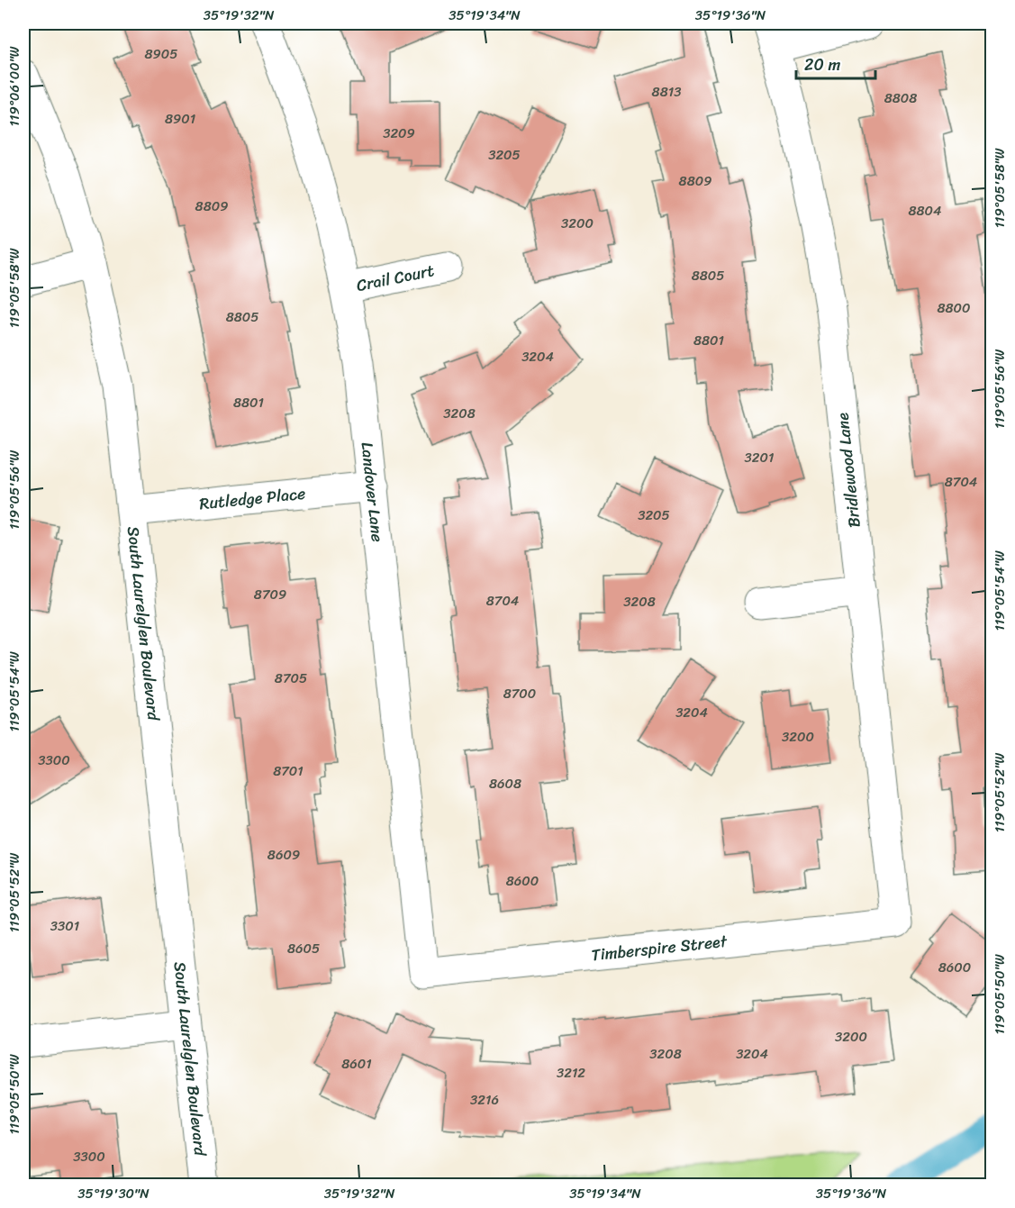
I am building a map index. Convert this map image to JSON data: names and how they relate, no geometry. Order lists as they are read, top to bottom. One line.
{"streets":{"street":["Crail Court","Bridlewood Lane","Landover Lane","Rutledge Place","South Laurelglen Boulevard","Timberspire Street"]},"crossings":[["Crail Court","Landover Lane"],["Bridlewood Lane","Timberspire Street"],["Landover Lane","Rutledge Place"],["Landover Lane","Timberspire Street"],["Rutledge Place","South Laurelglen Boulevard"]],"house_numbers":["8905","8813","8808","8901","3209","3205","8809","8809","8804","3200","8805","8800","8805","8801","3204","8801","3208","3201","8704","3205","8709","8704","3208","8705","8700","3204","3200","3300","8701","8608","8609","8600","3301","8605","8600","3200","3208","3204","8601","3212","3216","3300"],"scale_bar":"20 m","coordinates":["35°19'32\"N","35°19'34\"N","35°19'36\"N","119°06'00\"W","119°05'58\"W","119°05'56\"W","119°05'54\"W","119°05'52\"W","119°05'50\"W","35°19'30\"N"]}
